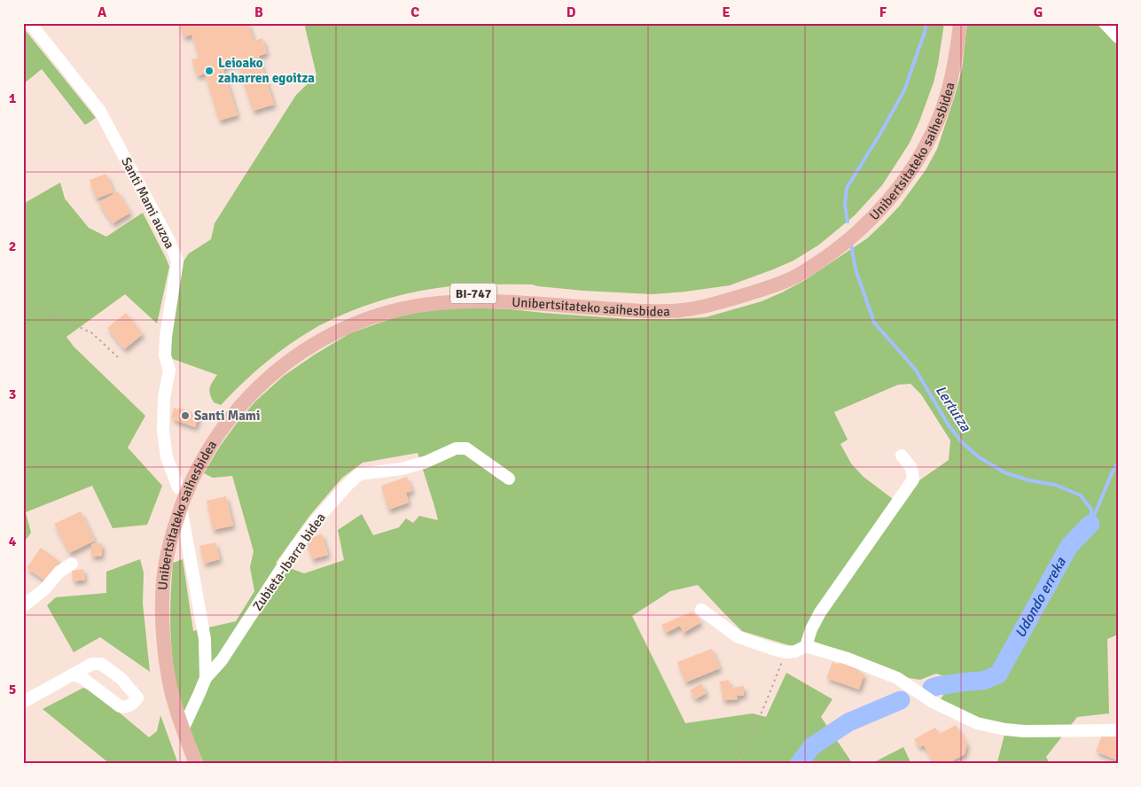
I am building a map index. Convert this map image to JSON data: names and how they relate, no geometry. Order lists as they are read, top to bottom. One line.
{"streets":{"main road":["Unibertsitateko saihesbidea","BI-747"],"street":["Santi Mami auzoa","Zubieta-Ibarra bidea"]},"crossings":[["Unibertsitateko saihesbidea","Santi Mami auzoa"]],"water":["Lertutza","Udondo erreka"],"places":["Leioako zaharren egoitza","Santi Mami"],"grid":{"columns":["A","B","C","D","E","F","G"],"rows":["1","2","3","4","5"]}}
